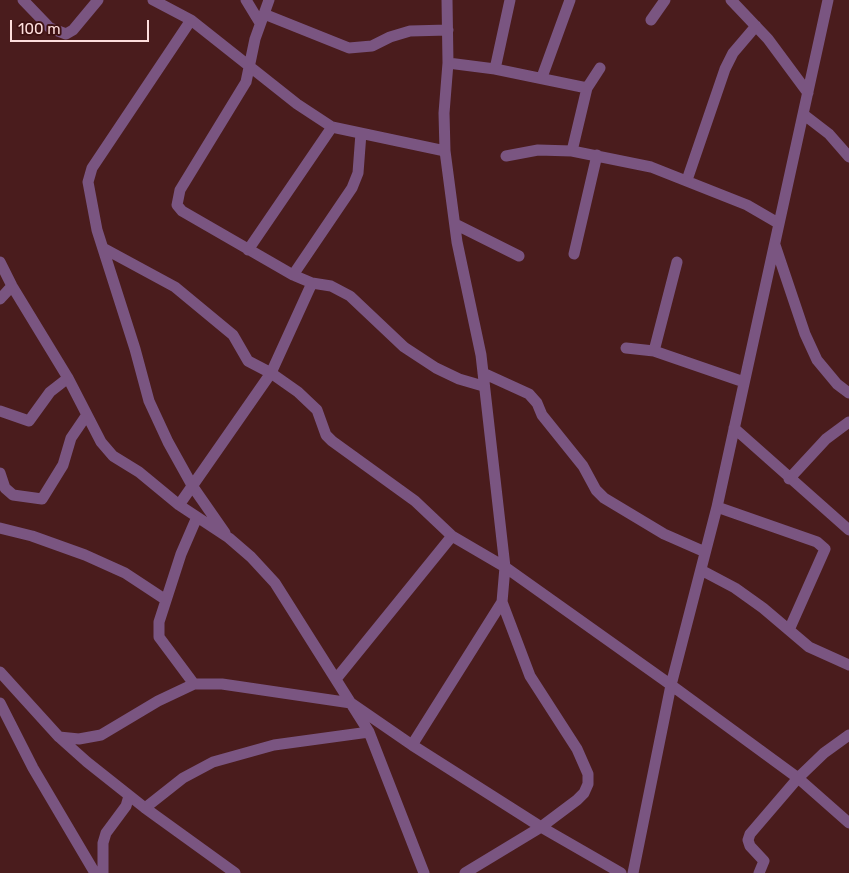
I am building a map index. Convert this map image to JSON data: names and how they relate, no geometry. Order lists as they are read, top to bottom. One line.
{"scale_bar":"100 m"}
